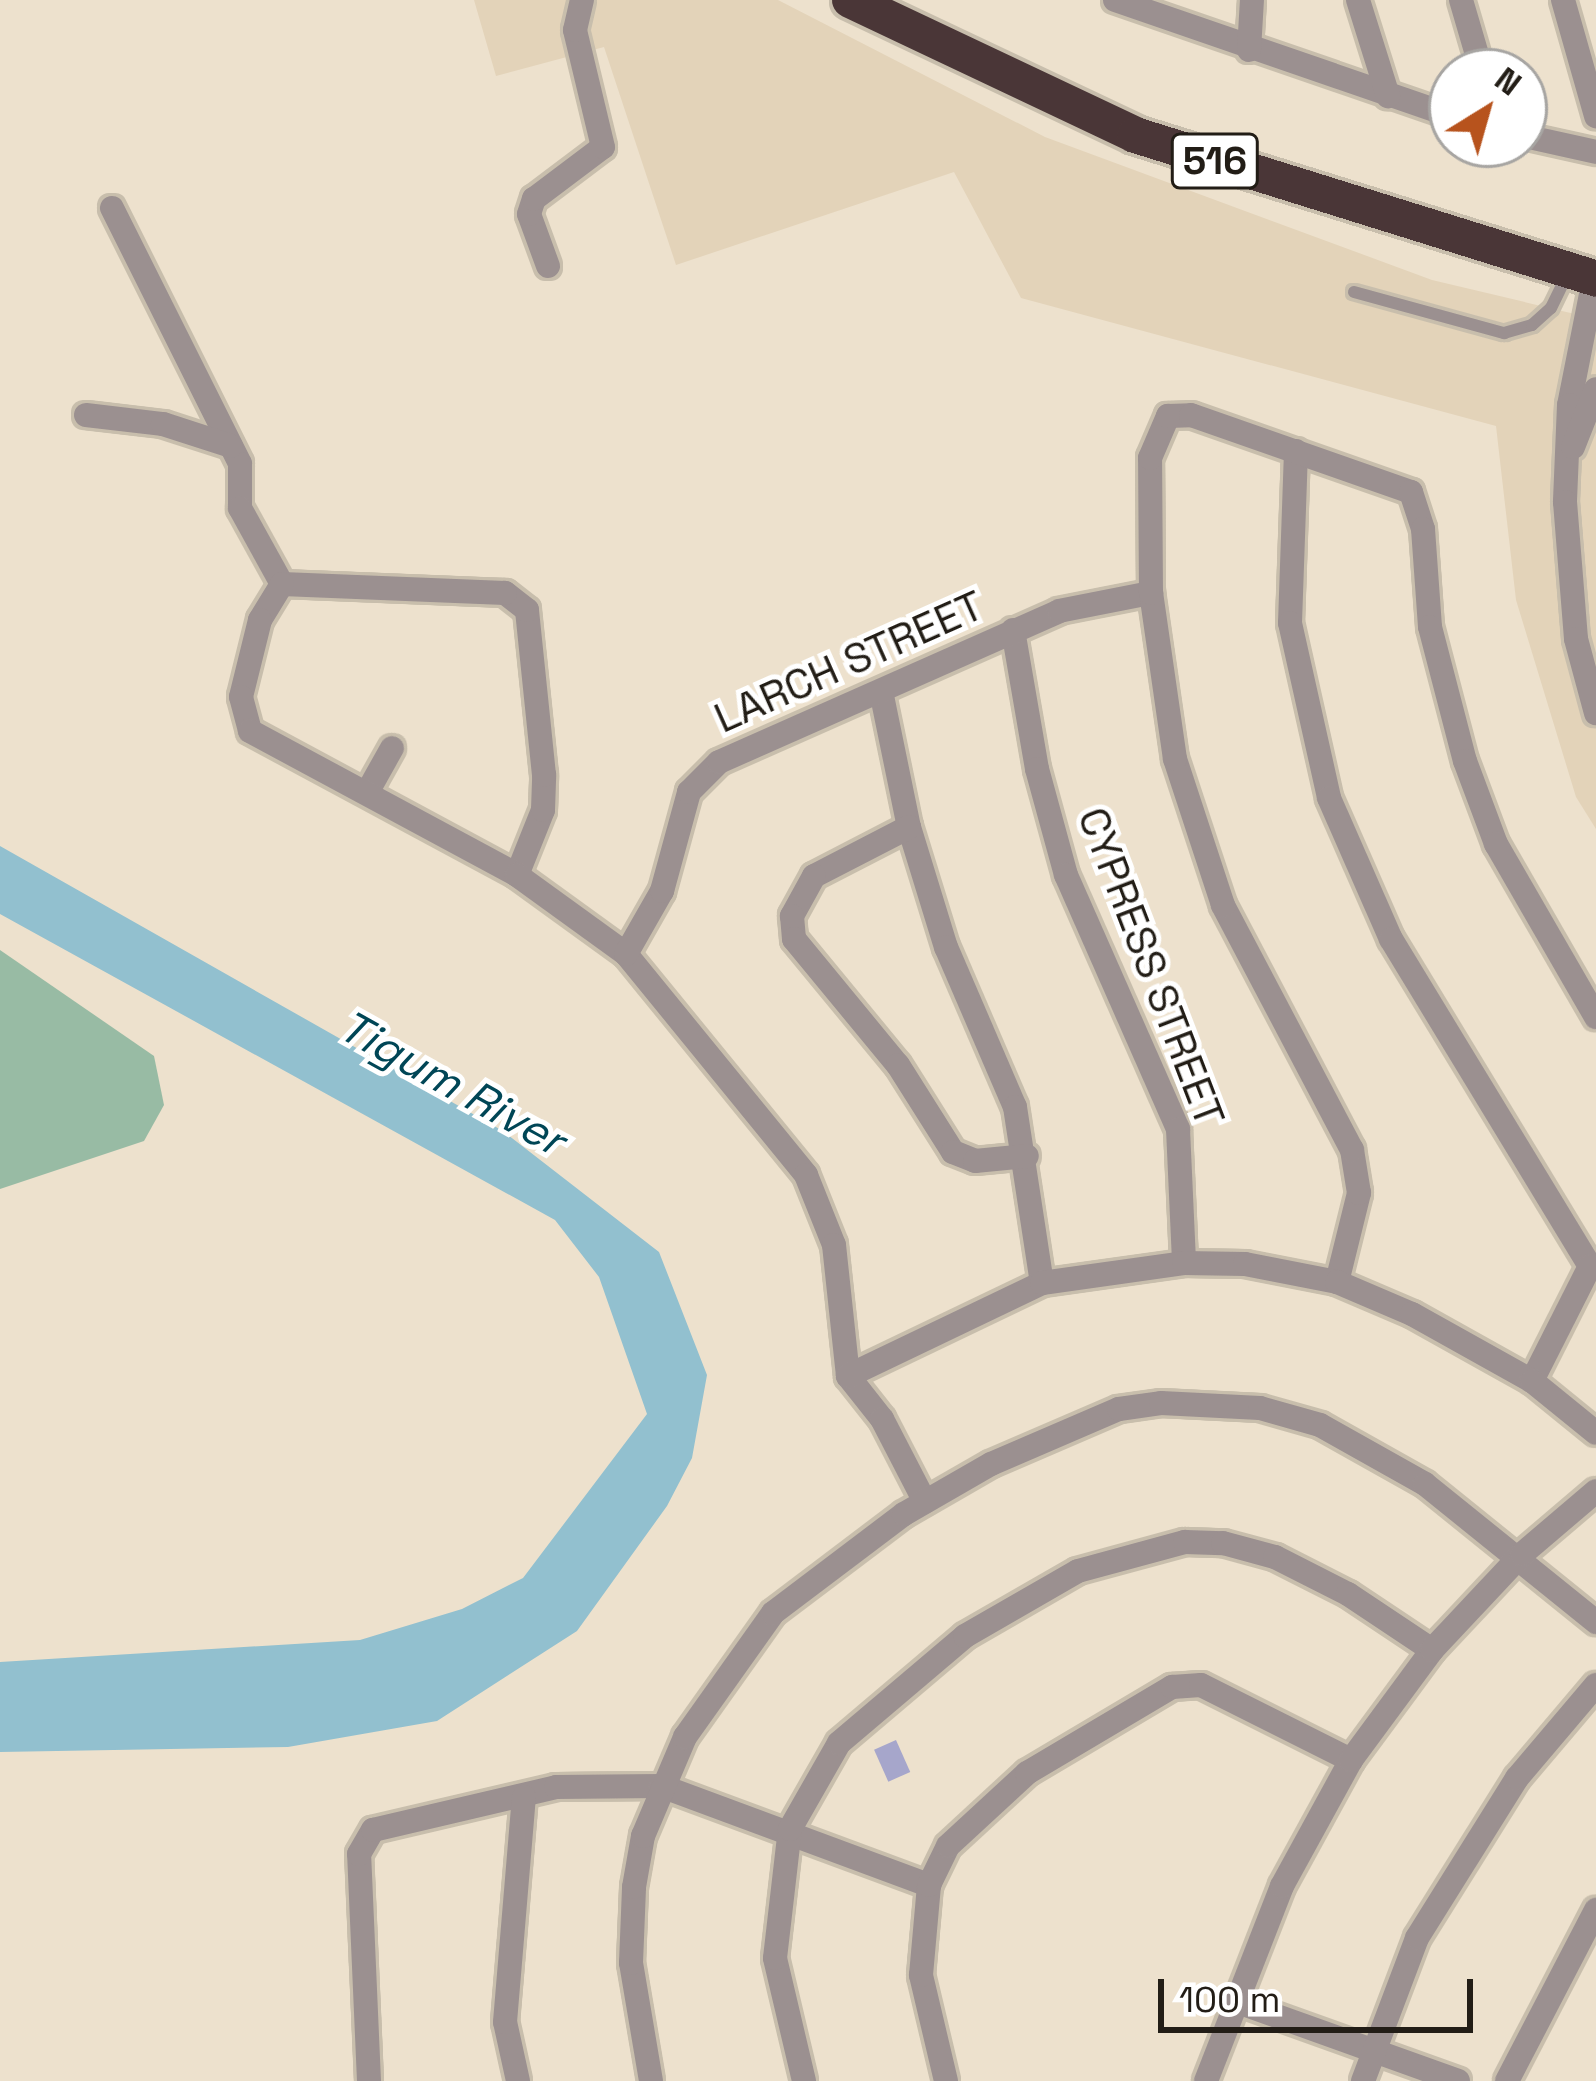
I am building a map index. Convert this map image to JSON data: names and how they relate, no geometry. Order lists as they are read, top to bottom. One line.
{"streets":{"highway":["516"],"street":["LARCH STREET","CYPRESS STREET"]},"crossings":[["LARCH STREET","CYPRESS STREET"]],"water":["Tigum River"],"scale_bar":"100 m","north":"top right"}
